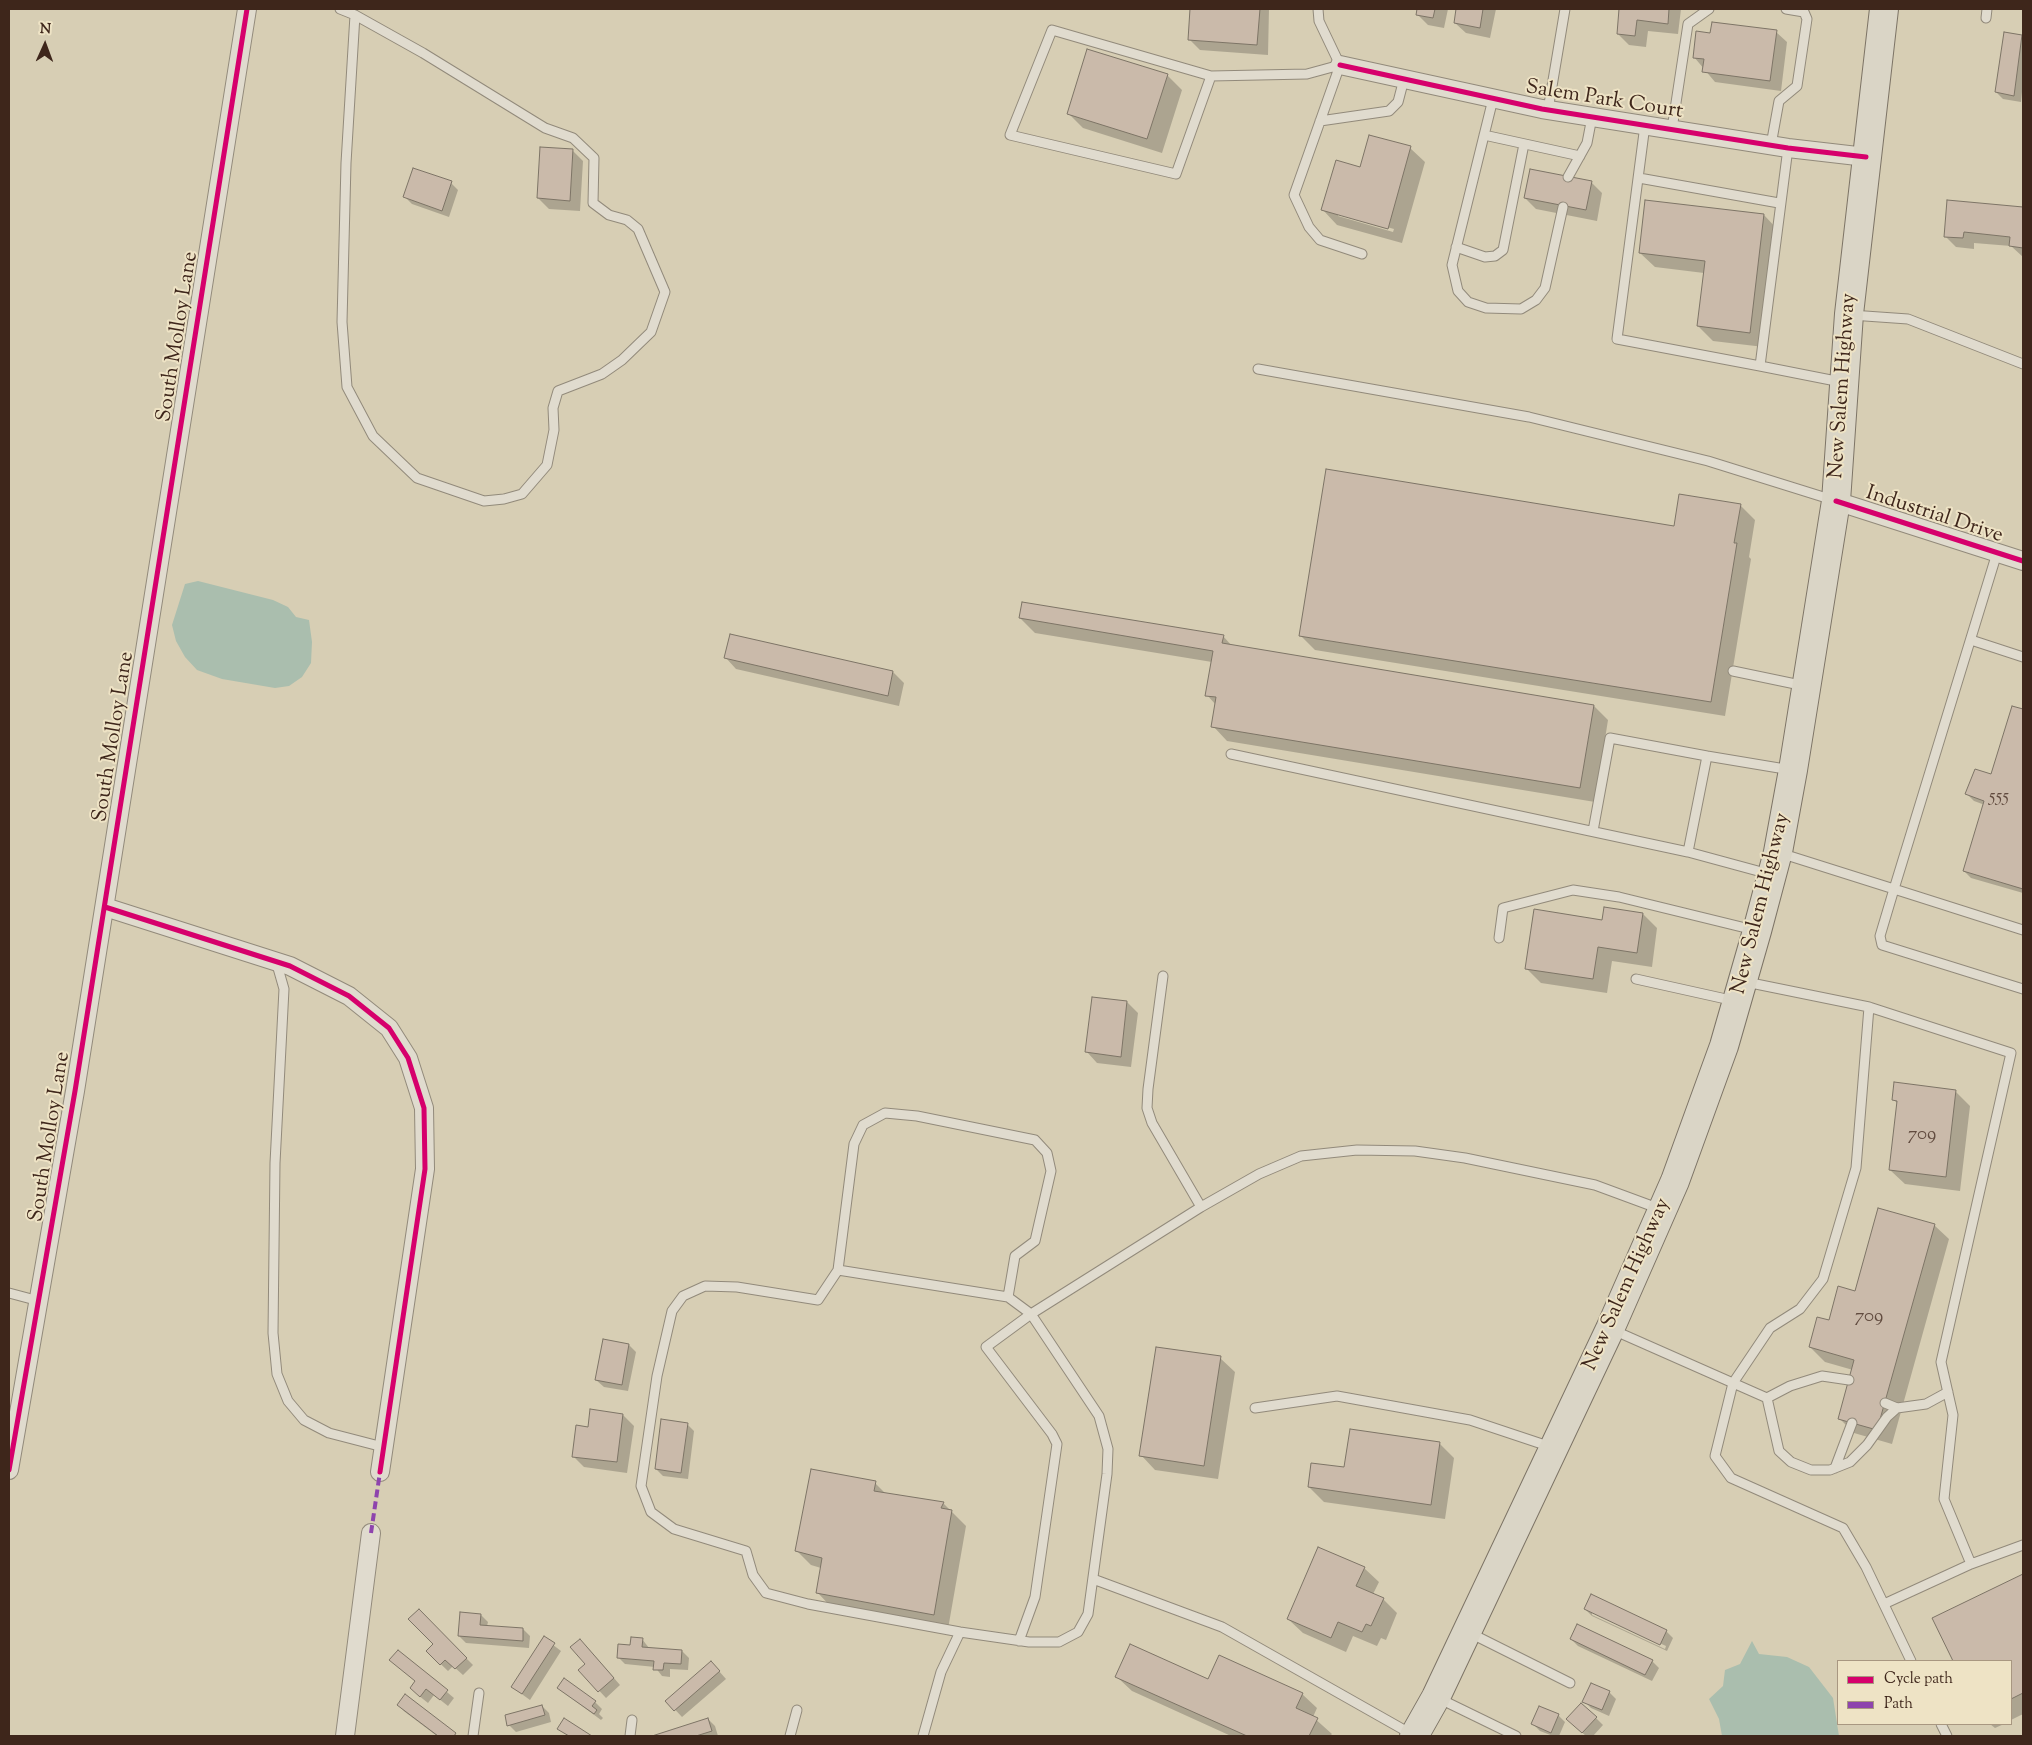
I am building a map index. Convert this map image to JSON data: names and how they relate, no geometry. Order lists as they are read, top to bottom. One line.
{"streets":{"main road":["New Salem Highway"],"street":["Salem Park Court","South Molloy Lane","Industrial Drive"]},"crossings":[["Salem Park Court","New Salem Highway"],["New Salem Highway","Industrial Drive"]],"house_numbers":["555","709","709"],"legend":["Cycle path","Path"],"north":"top"}
